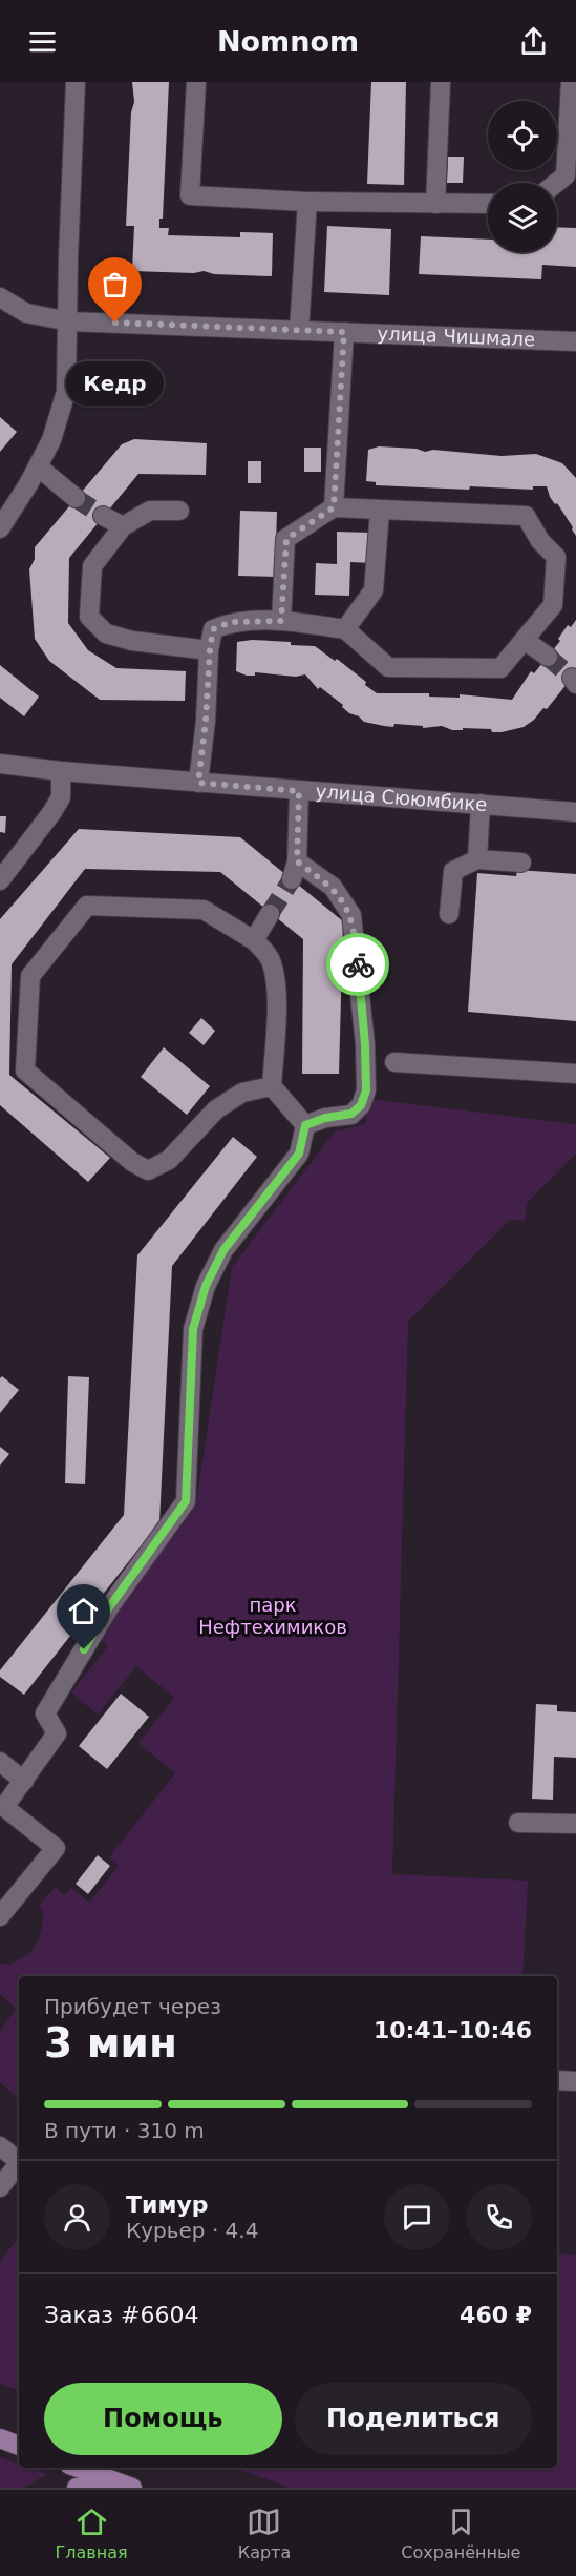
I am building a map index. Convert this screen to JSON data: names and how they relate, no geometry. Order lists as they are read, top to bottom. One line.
{"streets":{"street":["улица Чишмале","улица Сююмбике"]},"parks":["парк Нефтехимиков"],"places":["Кедр"],"page":{"header":"Nomnom","bubble":"Кедр","heading":["3 мин","Прибудет через","10:41–10:46"],"panel":["Тимур","Курьер · 4.4","Заказ #6604","460 ₽"],"bar":"В пути · 310 m","buttons":["Помощь","Поделиться"],"tabs":["Главная","Карта","Сохранённые"]}}
